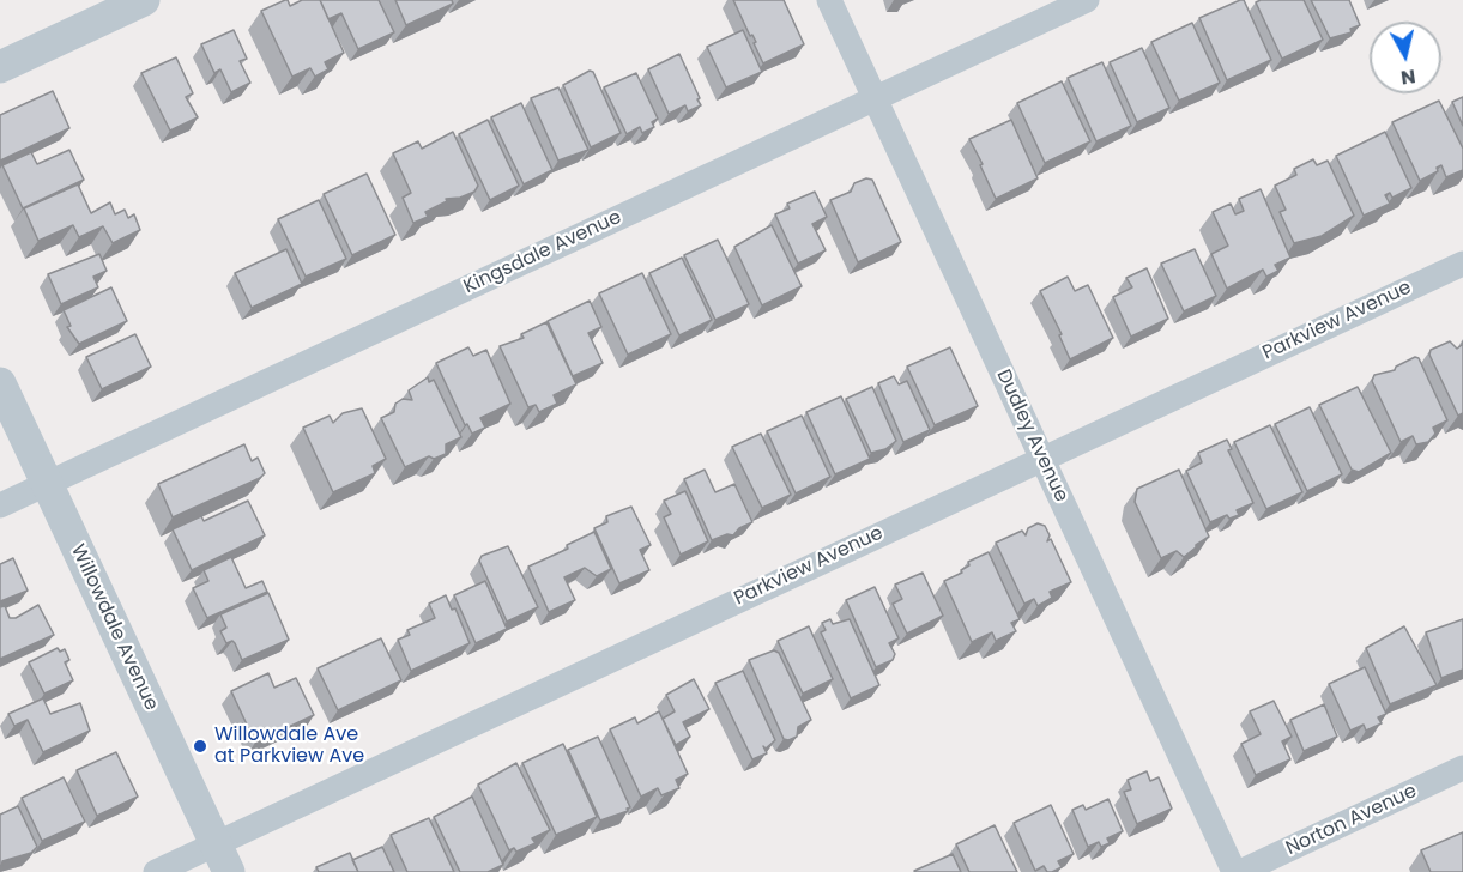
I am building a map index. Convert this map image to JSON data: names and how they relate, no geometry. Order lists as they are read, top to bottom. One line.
{"streets":{"street":["Kingsdale Avenue","Parkview Avenue","Dudley Avenue","Willowdale Avenue","Norton Avenue"]},"crossings":[["Kingsdale Avenue","Dudley Avenue"],["Kingsdale Avenue","Willowdale Avenue"],["Parkview Avenue","Dudley Avenue"],["Parkview Avenue","Willowdale Avenue"]],"places":["Willowdale Ave at Parkview Ave"],"north":"bottom"}
